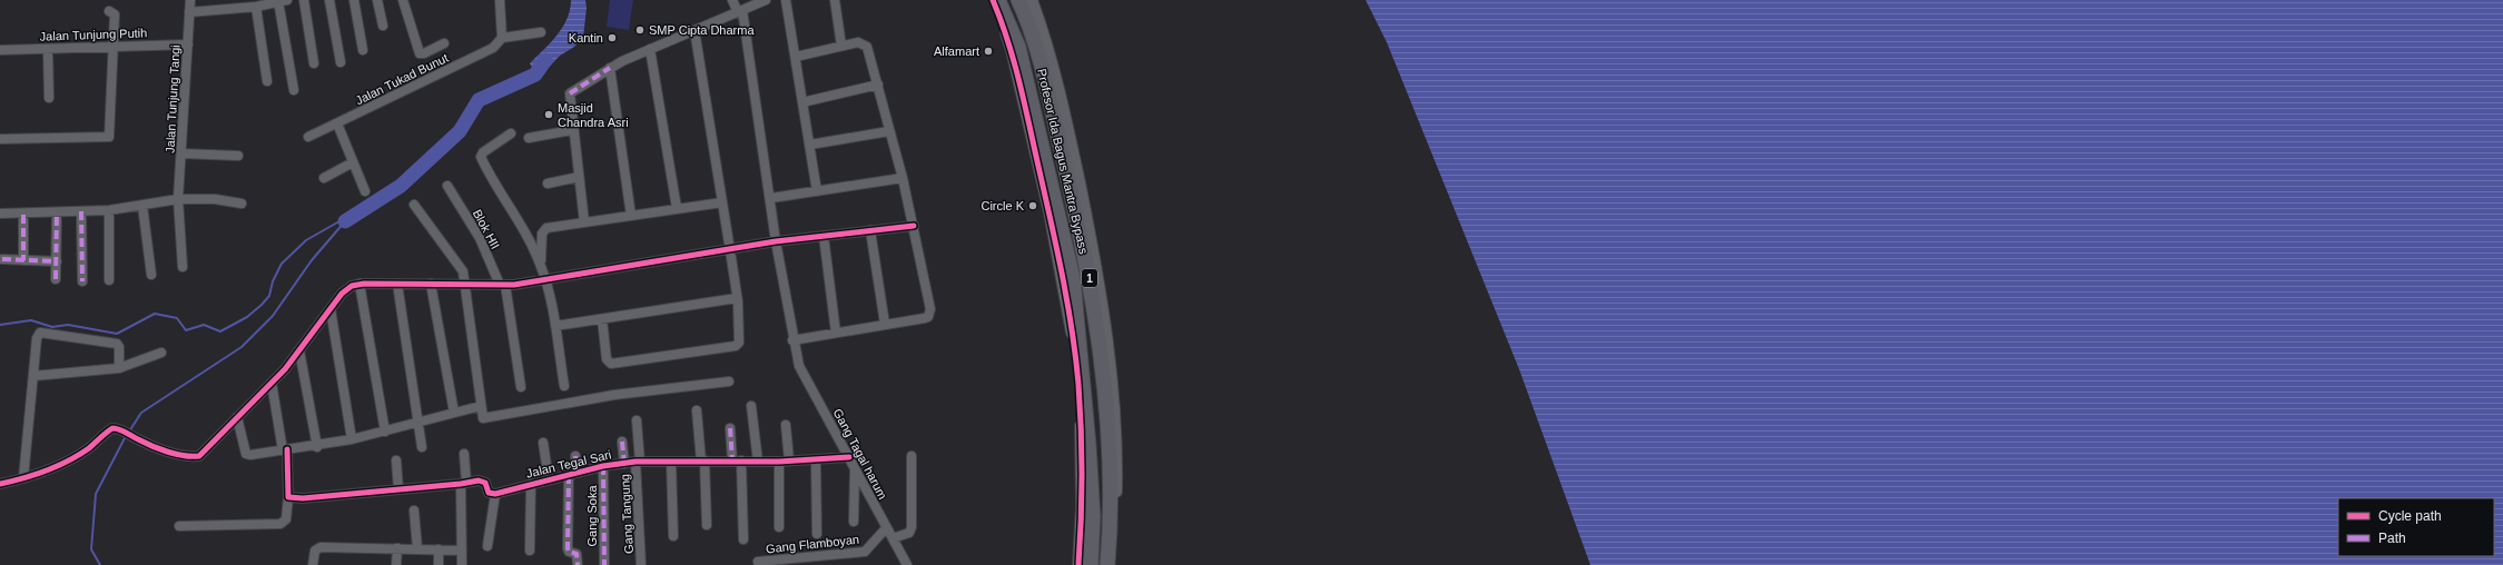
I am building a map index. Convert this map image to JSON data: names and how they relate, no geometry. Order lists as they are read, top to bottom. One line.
{"streets":{"highway":["Profesor Ida Bagus Mantra Bypass","1"],"street":["Jalan Tunjung Putih","Jalan Tukad Bunut","Jalan Tunjung Tangi","Blok HII","Gang Tagal harum","Jalan Tegal Sari","Gang Tangung","Gang Soka","Gang Flamboyan"]},"crossings":[["Jalan Tunjung Putih","Jalan Tunjung Tangi"],["Gang Tagal harum","Jalan Tegal Sari"],["Gang Tagal harum","Gang Flamboyan"],["Jalan Tegal Sari","Gang Tangung"],["Jalan Tegal Sari","Gang Soka"]],"places":["SMP Cipta Dharma","Kantin","Alfamart","Masjid Chandra Asri","Circle K"],"legend":["Cycle path","Path"]}
